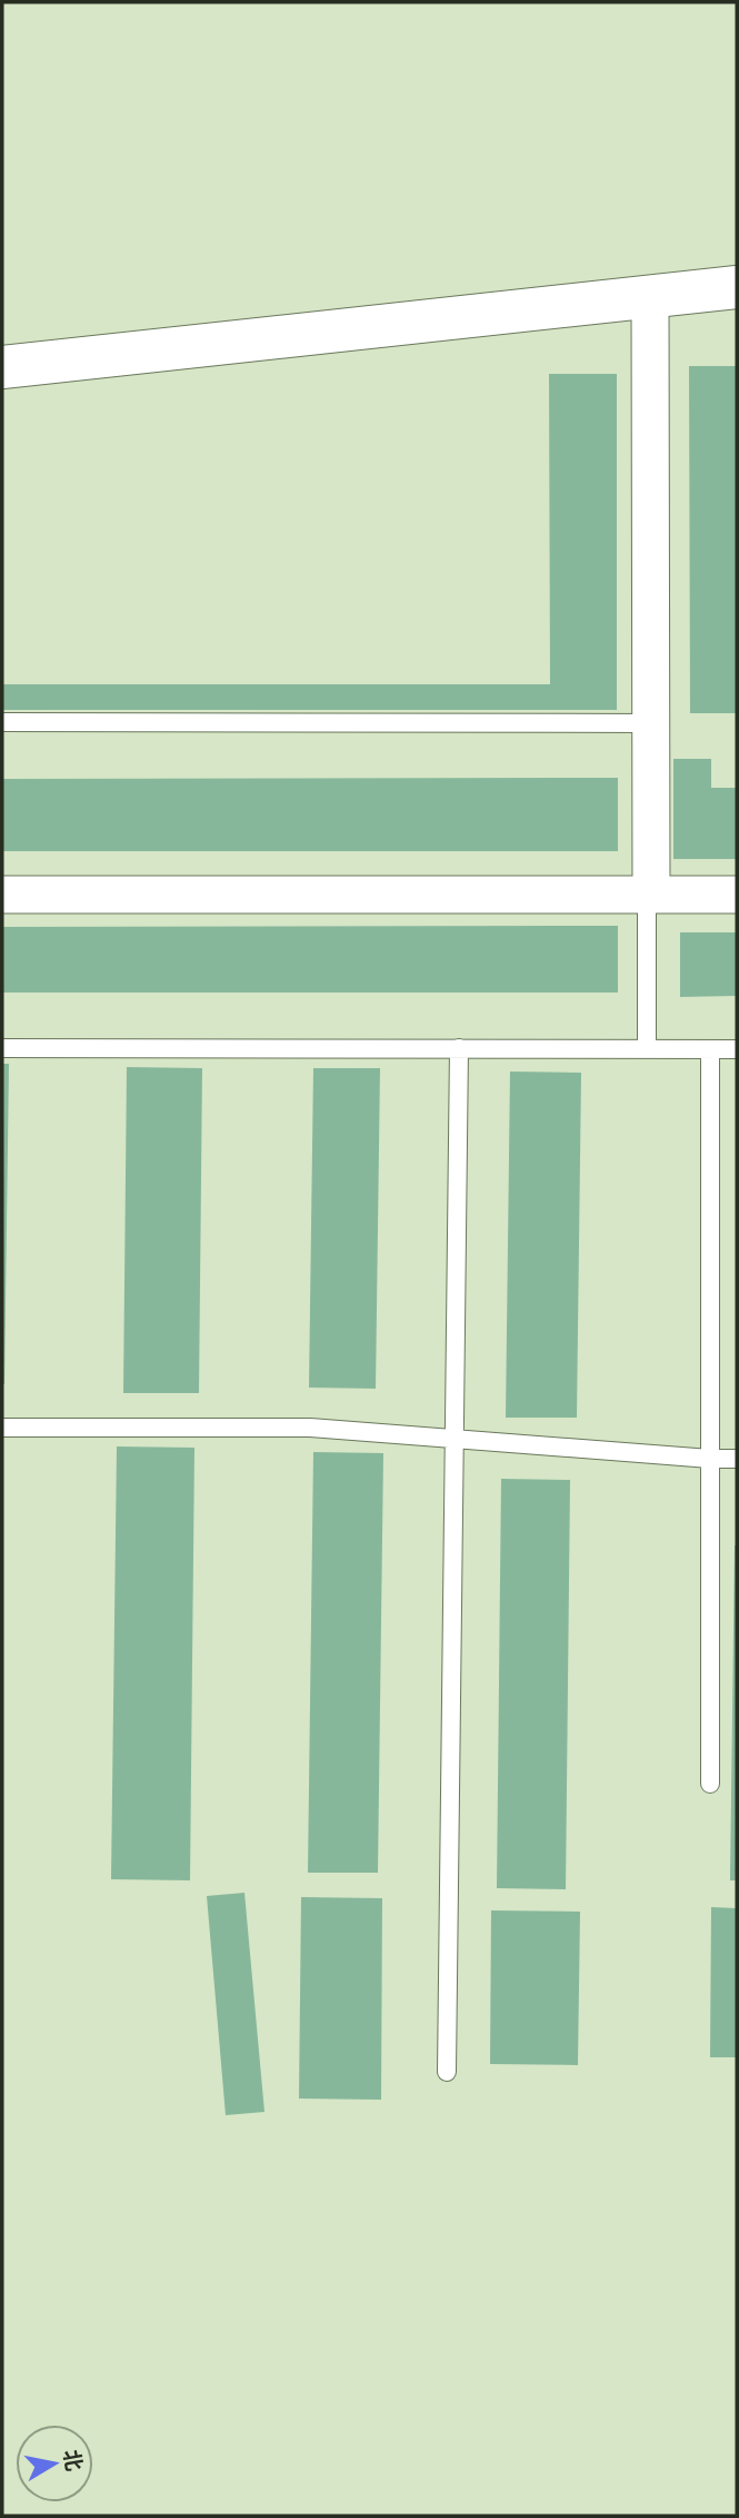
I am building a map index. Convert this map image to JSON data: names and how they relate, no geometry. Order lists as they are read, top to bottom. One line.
{"north":"right"}
